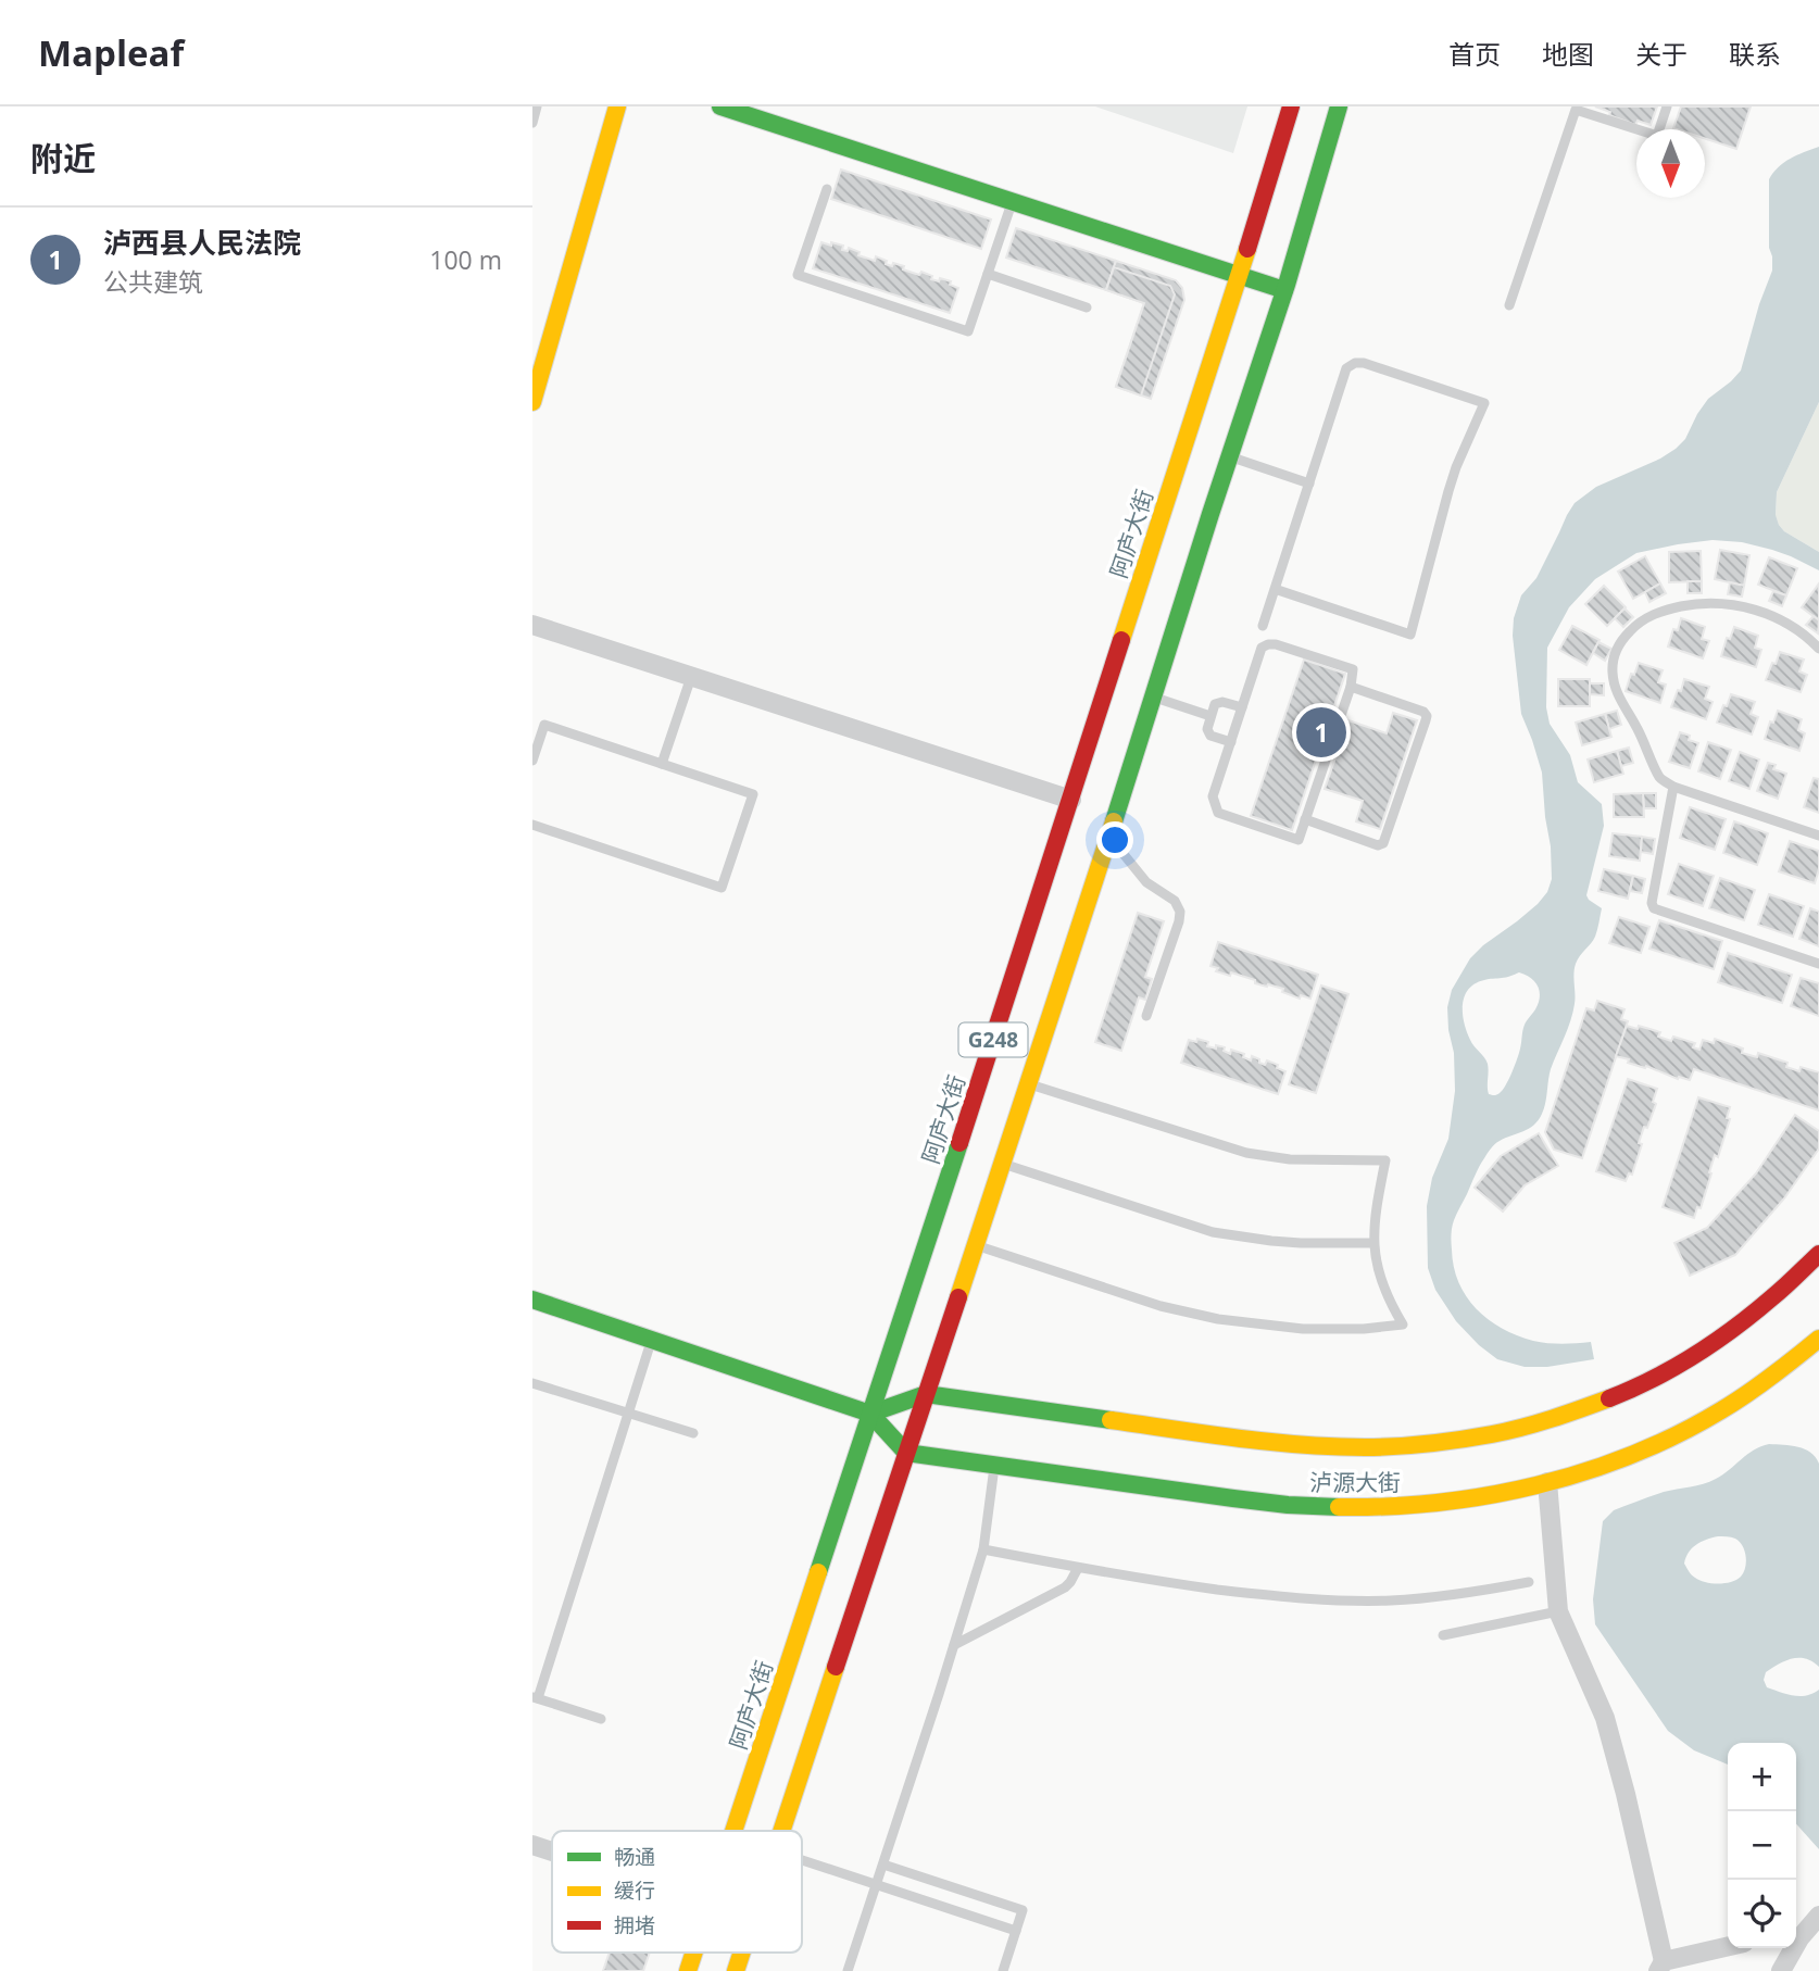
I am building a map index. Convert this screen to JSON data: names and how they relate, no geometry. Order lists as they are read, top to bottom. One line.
{"streets":{"main road":["阿庐大街","G248","泸源大街"]},"crossings":[["G248","泸源大街"]],"legend":["畅通","缓行","拥堵"],"north":"bottom","page":{"header":"Mapleaf","nav":["首页","地图","关于","联系"],"heading":"附近","list":[{"mark":"1","name":"泸西县人民法院","note":"公共建筑","value":"100 m"}],"pins":"1","map_buttons":["+","−"]}}
